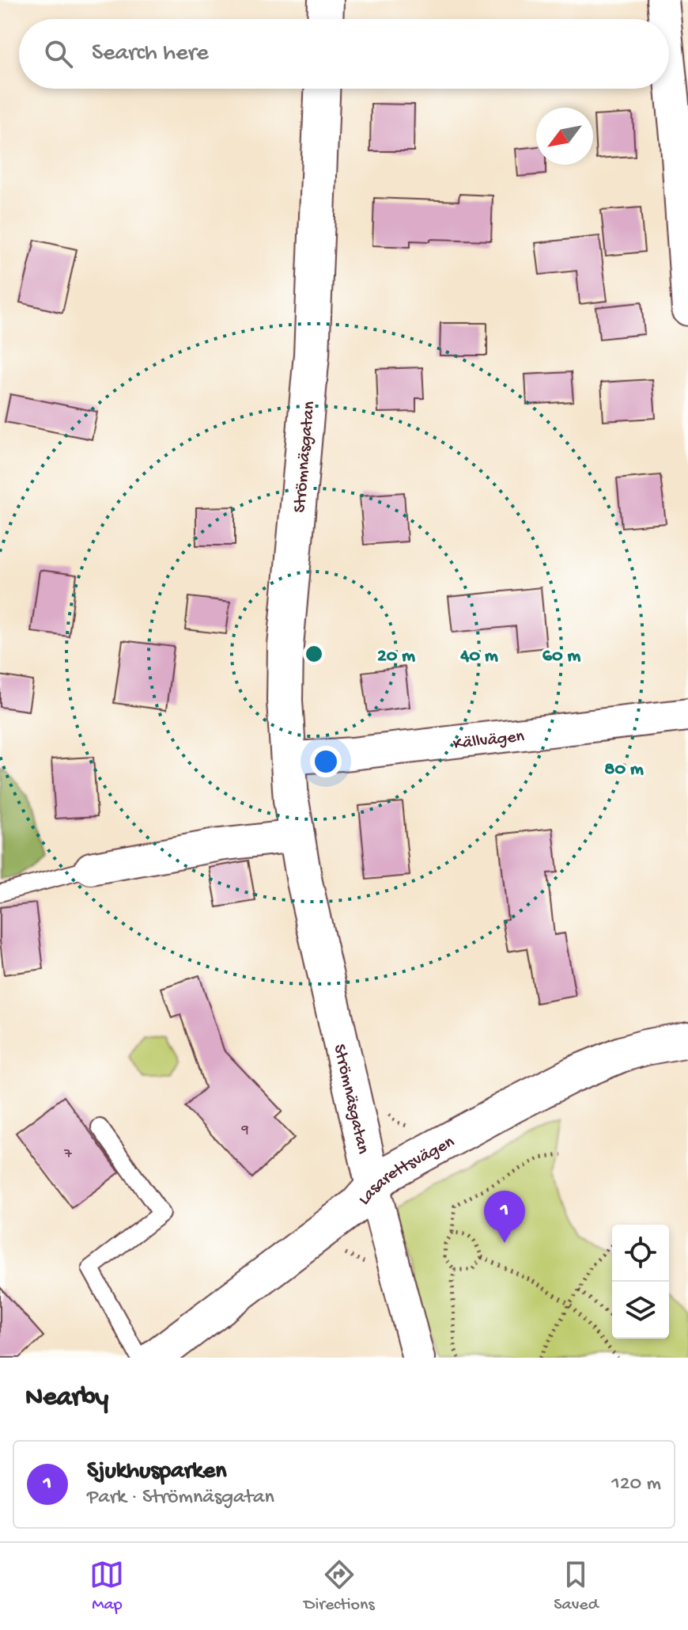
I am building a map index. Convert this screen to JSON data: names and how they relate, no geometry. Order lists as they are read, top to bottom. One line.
{"streets":{"street":["Strömnäsgatan","Källvägen","Lasarettsvägen"]},"crossings":[["Strömnäsgatan","Källvägen"],["Strömnäsgatan","Lasarettsvägen"]],"house_numbers":["9","7"],"north":"bottom left","page":{"search":"Search here","pins":"1","heading":"Nearby","list":[{"mark":"1","name":"Sjukhusparken","note":"Park · Strömnäsgatan","value":"120 m"}],"nav":["Map","Directions","Saved"]},"rings":["20 m","40 m","60 m","80 m"]}
